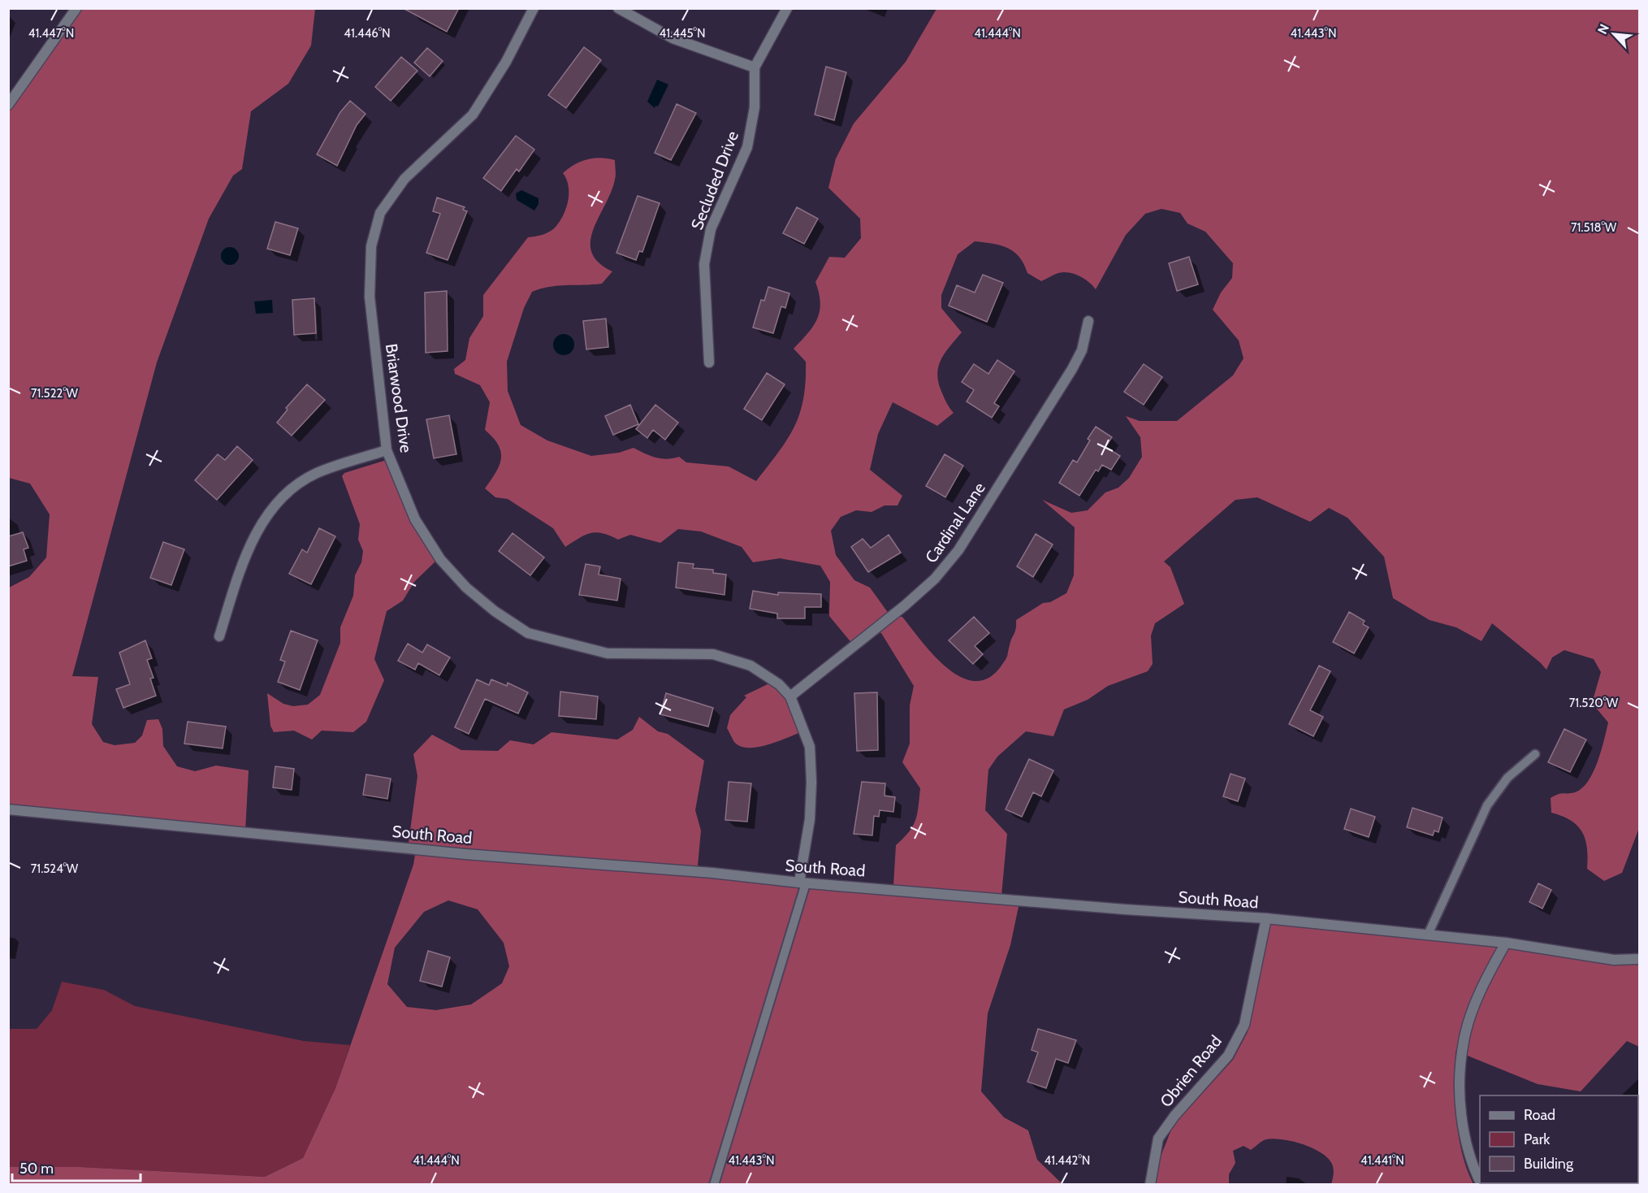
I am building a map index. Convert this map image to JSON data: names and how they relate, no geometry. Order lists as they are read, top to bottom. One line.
{"streets":{"street":["Secluded Drive","Briarwood Drive","Cardinal Lane","South Road","Obrien Road"]},"crossings":[["Briarwood Drive","Cardinal Lane"],["South Road","Obrien Road"]],"legend":["Road","Park","Building"],"scale_bar":"50 m","north":"top left","coordinates":["41.446°N","41.445°N","41.444°N","41.443°N","41.447°N","71.518°W","71.522°W","71.520°W","71.524°W","41.442°N","41.441°N"]}
